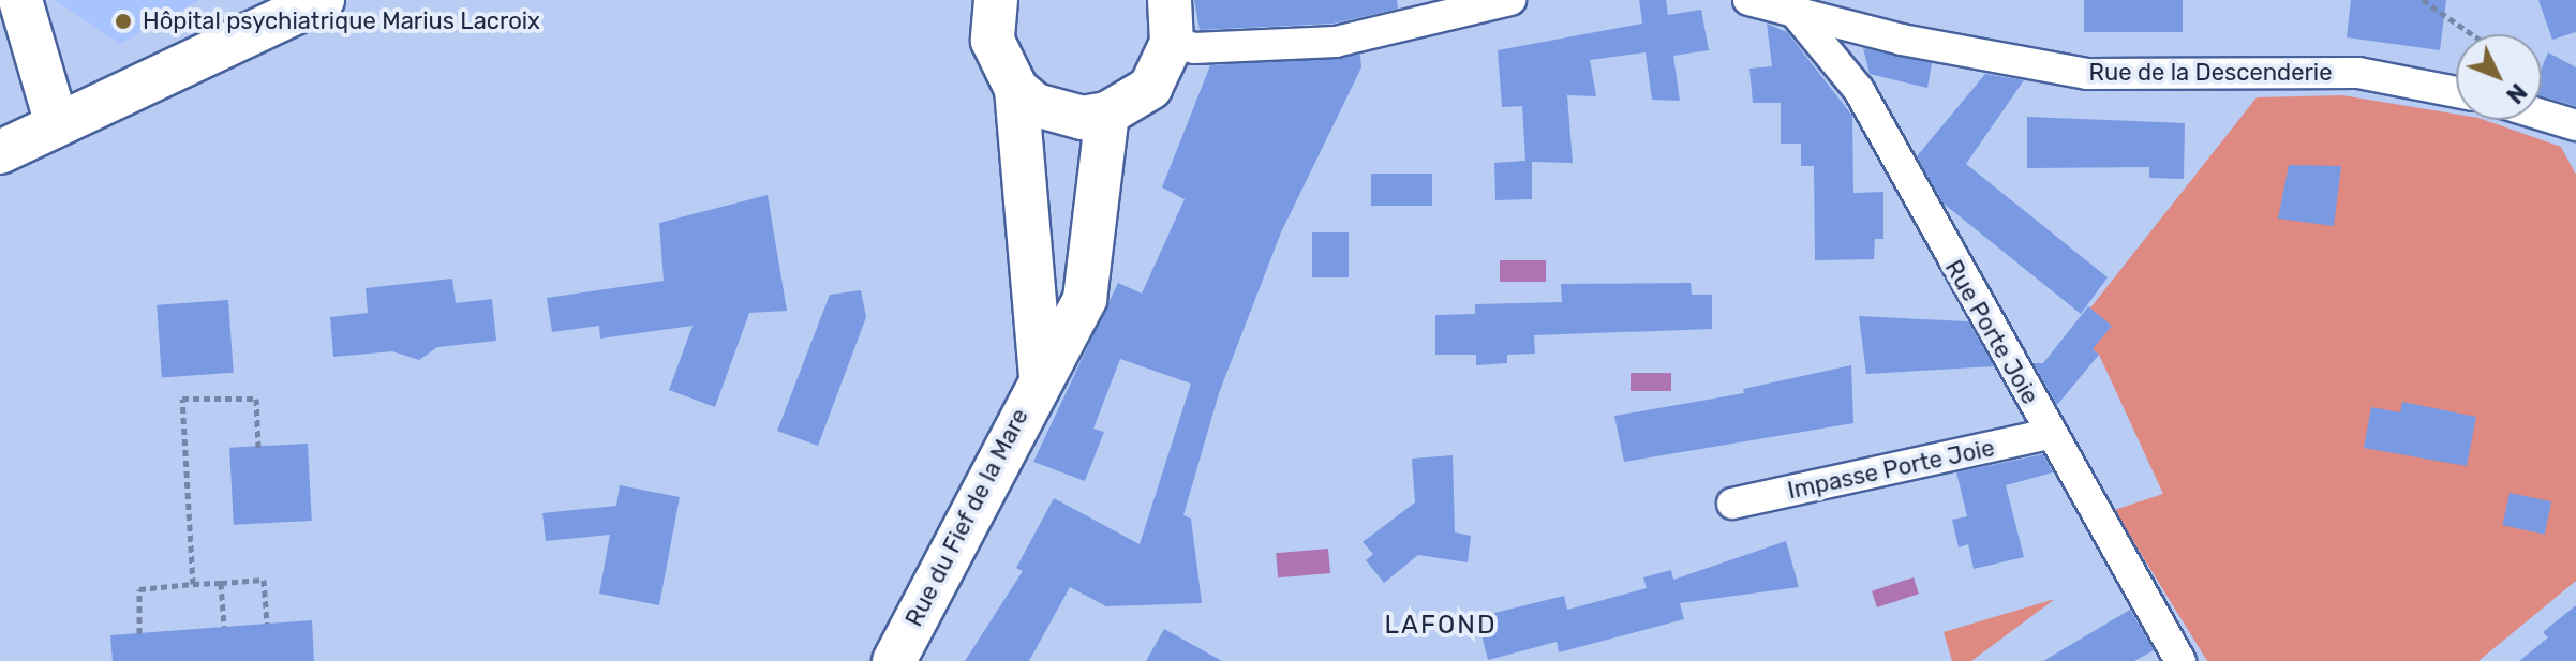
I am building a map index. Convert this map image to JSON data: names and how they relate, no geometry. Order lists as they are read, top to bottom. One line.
{"streets":{"main road":["Rue du Fief de la Mare"],"street":["Rue de la Descenderie","Rue Porte Joie","Impasse Porte Joie"]},"crossings":[["Rue de la Descenderie","Rue Porte Joie"],["Rue Porte Joie","Impasse Porte Joie"]],"districts":["LAFOND"],"places":["Hôpital psychiatrique Marius Lacroix"],"north":"bottom right"}
